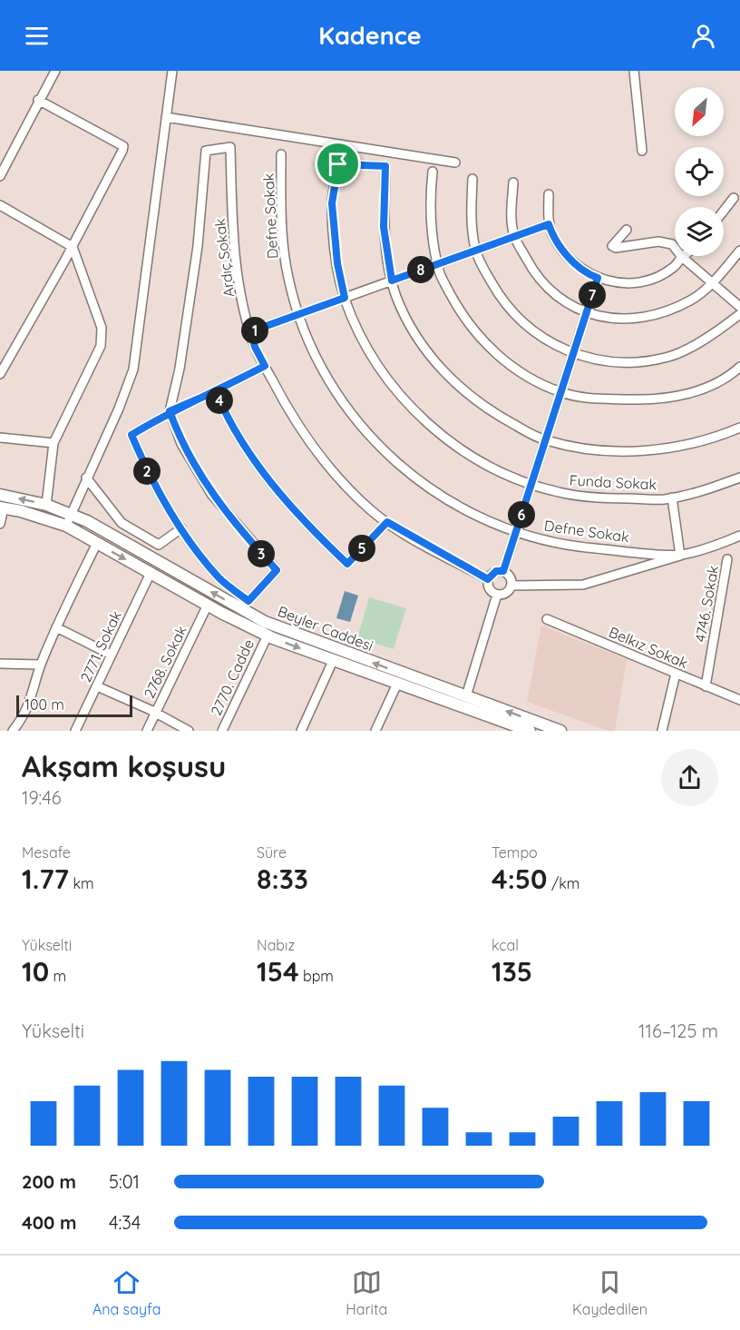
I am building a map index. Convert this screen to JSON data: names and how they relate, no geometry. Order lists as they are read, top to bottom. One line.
{"streets":{"main road":["Beyler Caddesi"],"street":["Defne Sokak","Ardıç Sokak","Funda Sokak","4746. Sokak","2771. Sokak","Belkız Sokak","2768. Sokak","2770. Cadde"]},"crossings":[["4746. Sokak","Belkız Sokak"],["Beyler Caddesi","2771. Sokak"],["Beyler Caddesi","2768. Sokak"],["Beyler Caddesi","2770. Cadde"]],"scale_bar":"100 m","north":"bottom left","page":{"header":"Kadence","pins":["8","7","1","4","2","6","5","3"],"scale":"100 m","heading":["Akşam koşusu","19:46"],"stats":[["Mesafe","1.77 km"],["Süre","8:33"],["Tempo","4:50 /km"],["Yükselti","10 m"],["Nabız","154 bpm"],["kcal","135"]],"chart":["Yükselti","116–125 m"],"list":[{"name":"200 m","note":"5:01"},{"name":"400 m","note":"4:34"}],"tabs":["Ana sayfa","Harita","Kaydedilen"]}}
